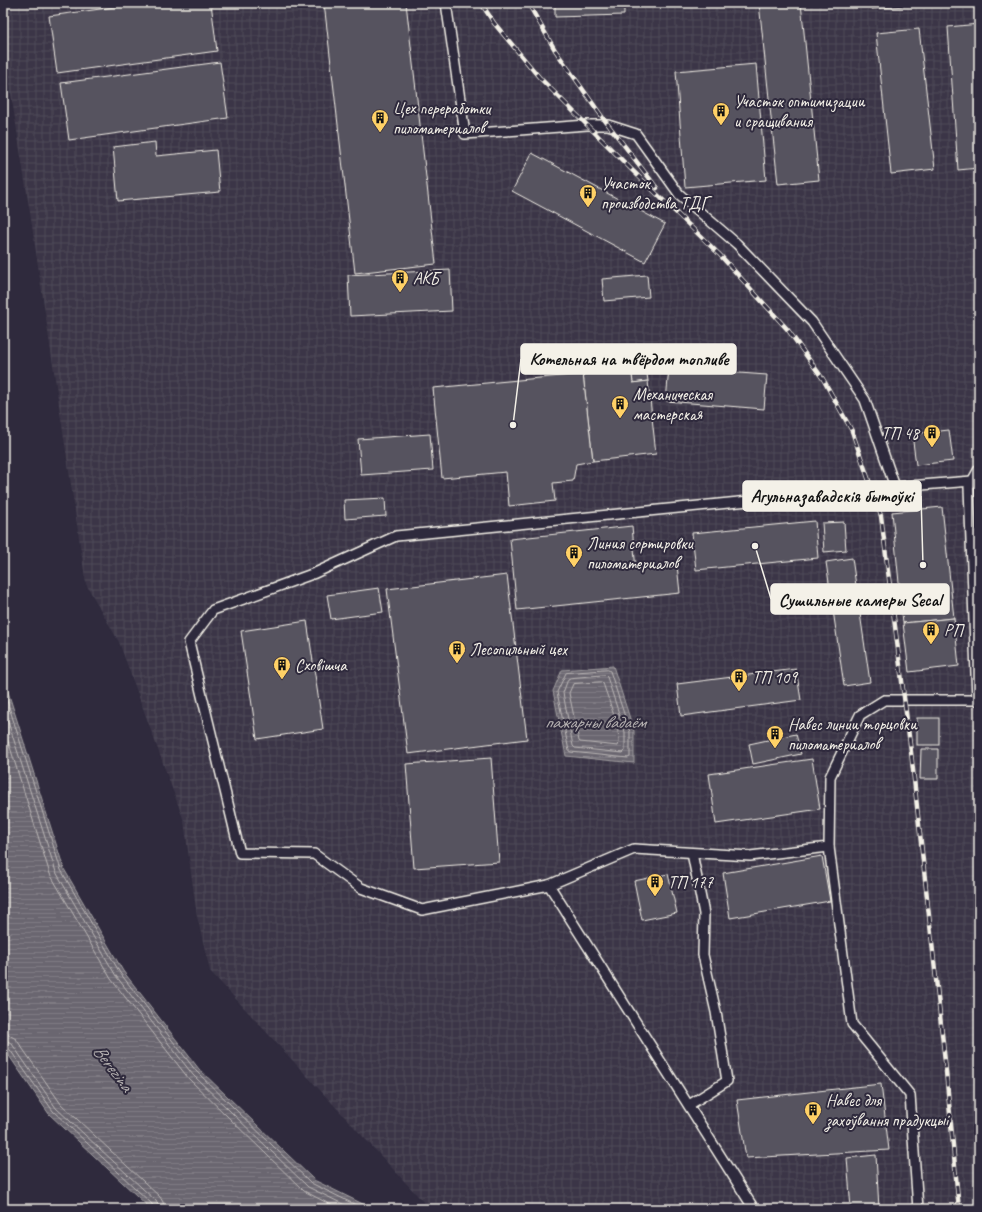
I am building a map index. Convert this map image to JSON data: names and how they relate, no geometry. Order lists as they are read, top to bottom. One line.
{"water":["пажарны вадаём","Berezina"],"places":{"building":["Участок оптимизации и сращивания","Цех переработки пиломатериалов","Участок производства ТДГ","АКБ","Механическая мастерская","ТП 48","Линия сортировки пиломатериалов","РП","Лесопильный цех","Сховішча","ТП 109","Навес линии торцовки пиломатериалов","ТП 177","Навес для захоўвання прадукцыі"],"other":["Котельная на твёрдом топливе","Сушильные камеры Secal","Агульназавадскія бытоўкі"]}}
